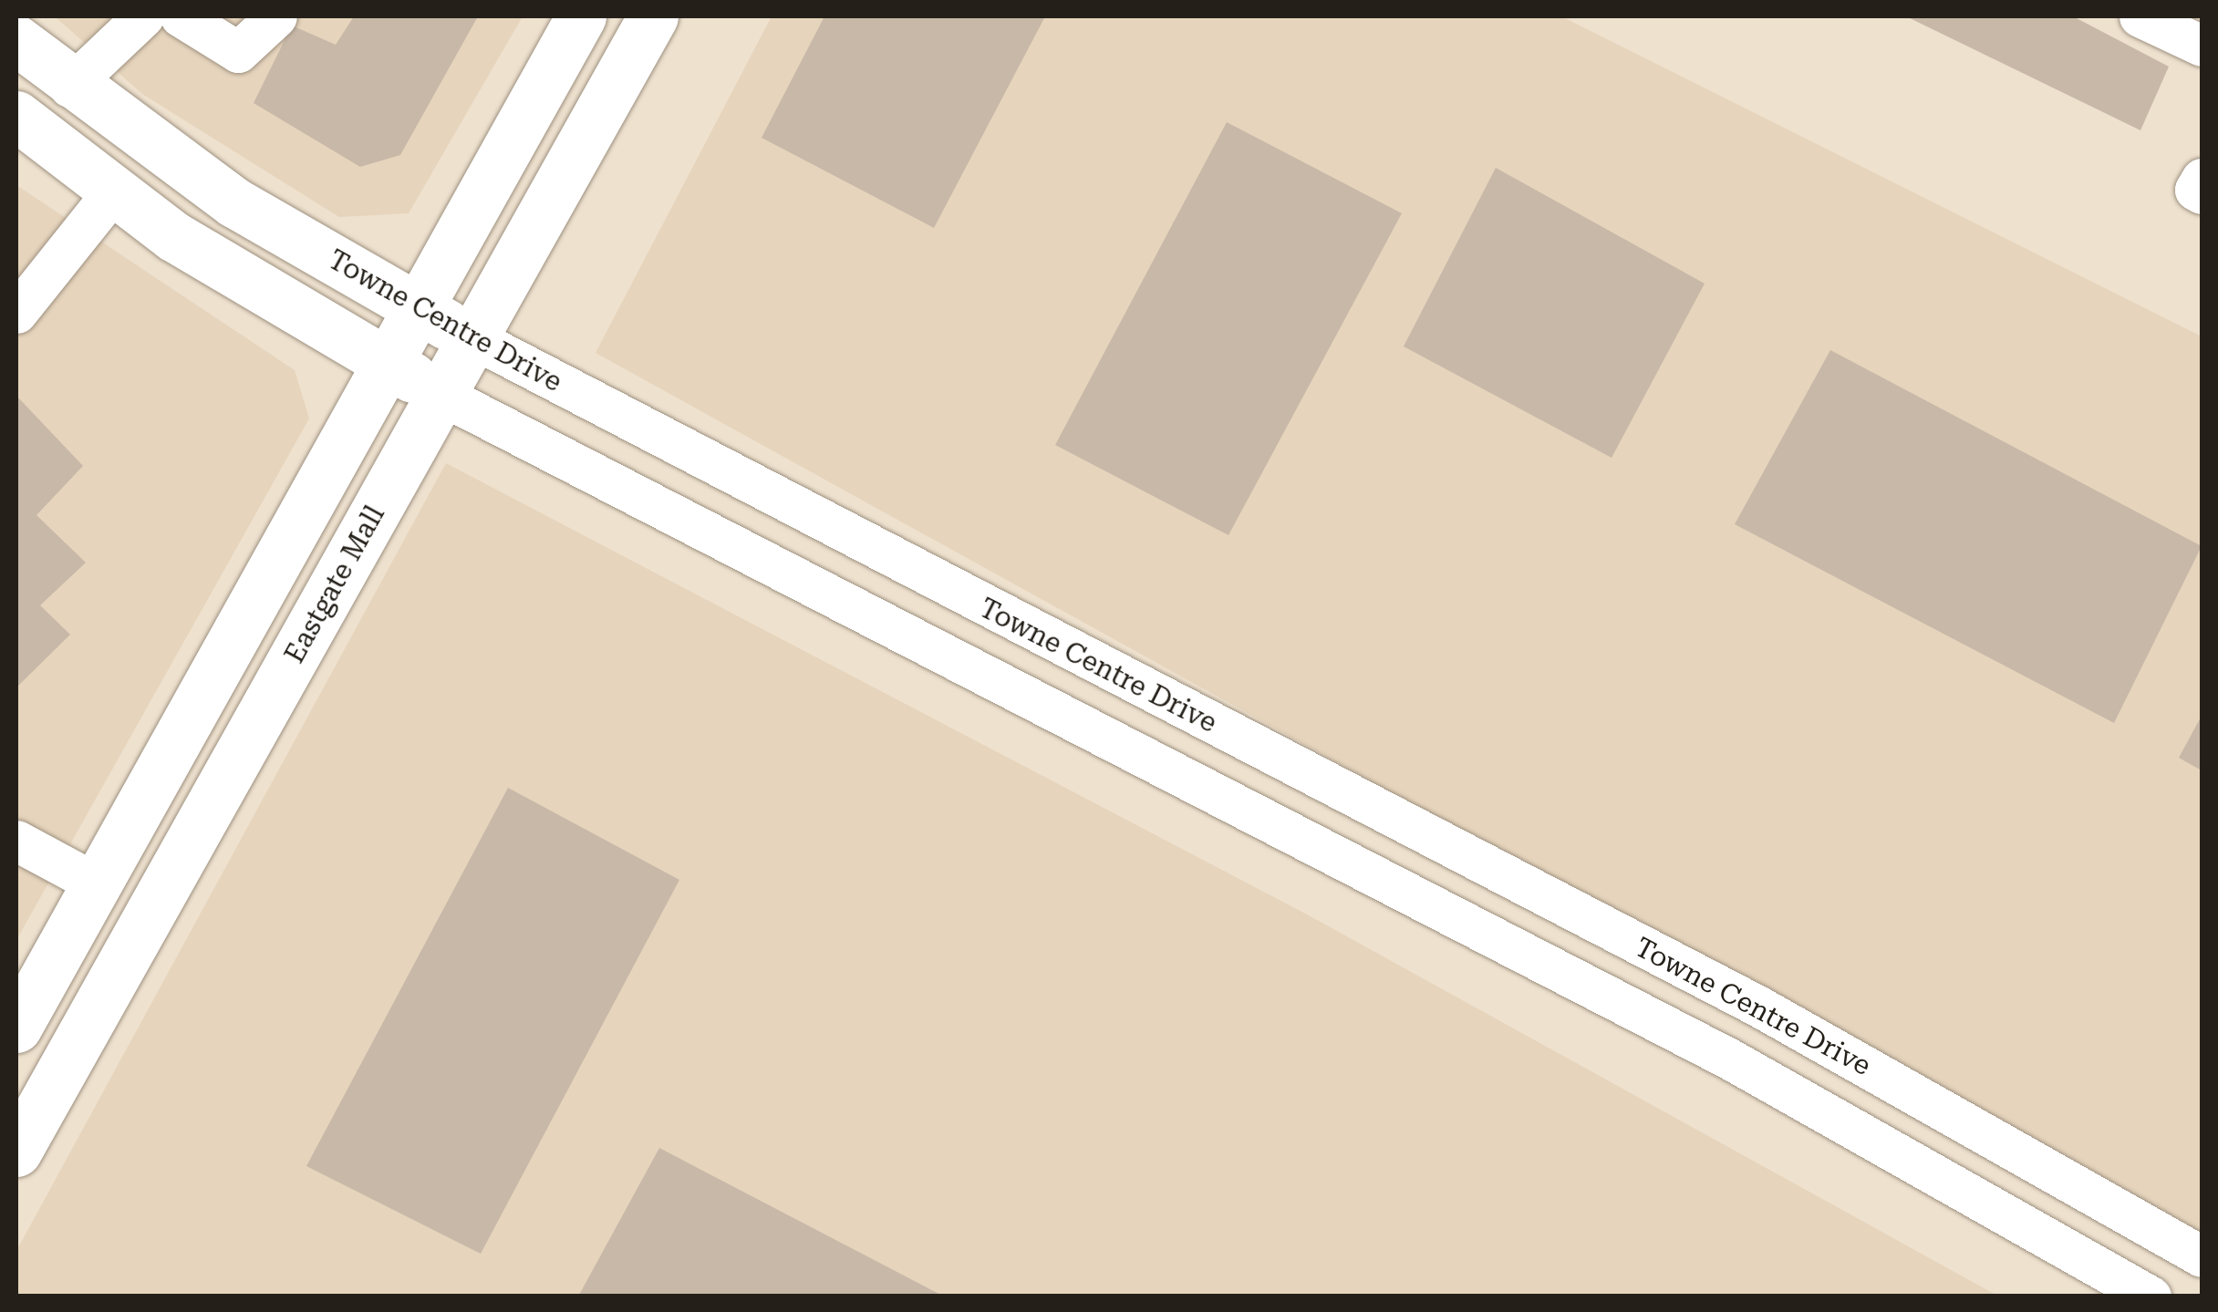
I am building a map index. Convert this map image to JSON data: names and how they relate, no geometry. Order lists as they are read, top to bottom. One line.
{"streets":{"main road":["Towne Centre Drive","Eastgate Mall"]},"crossings":[["Towne Centre Drive","Eastgate Mall"]]}
